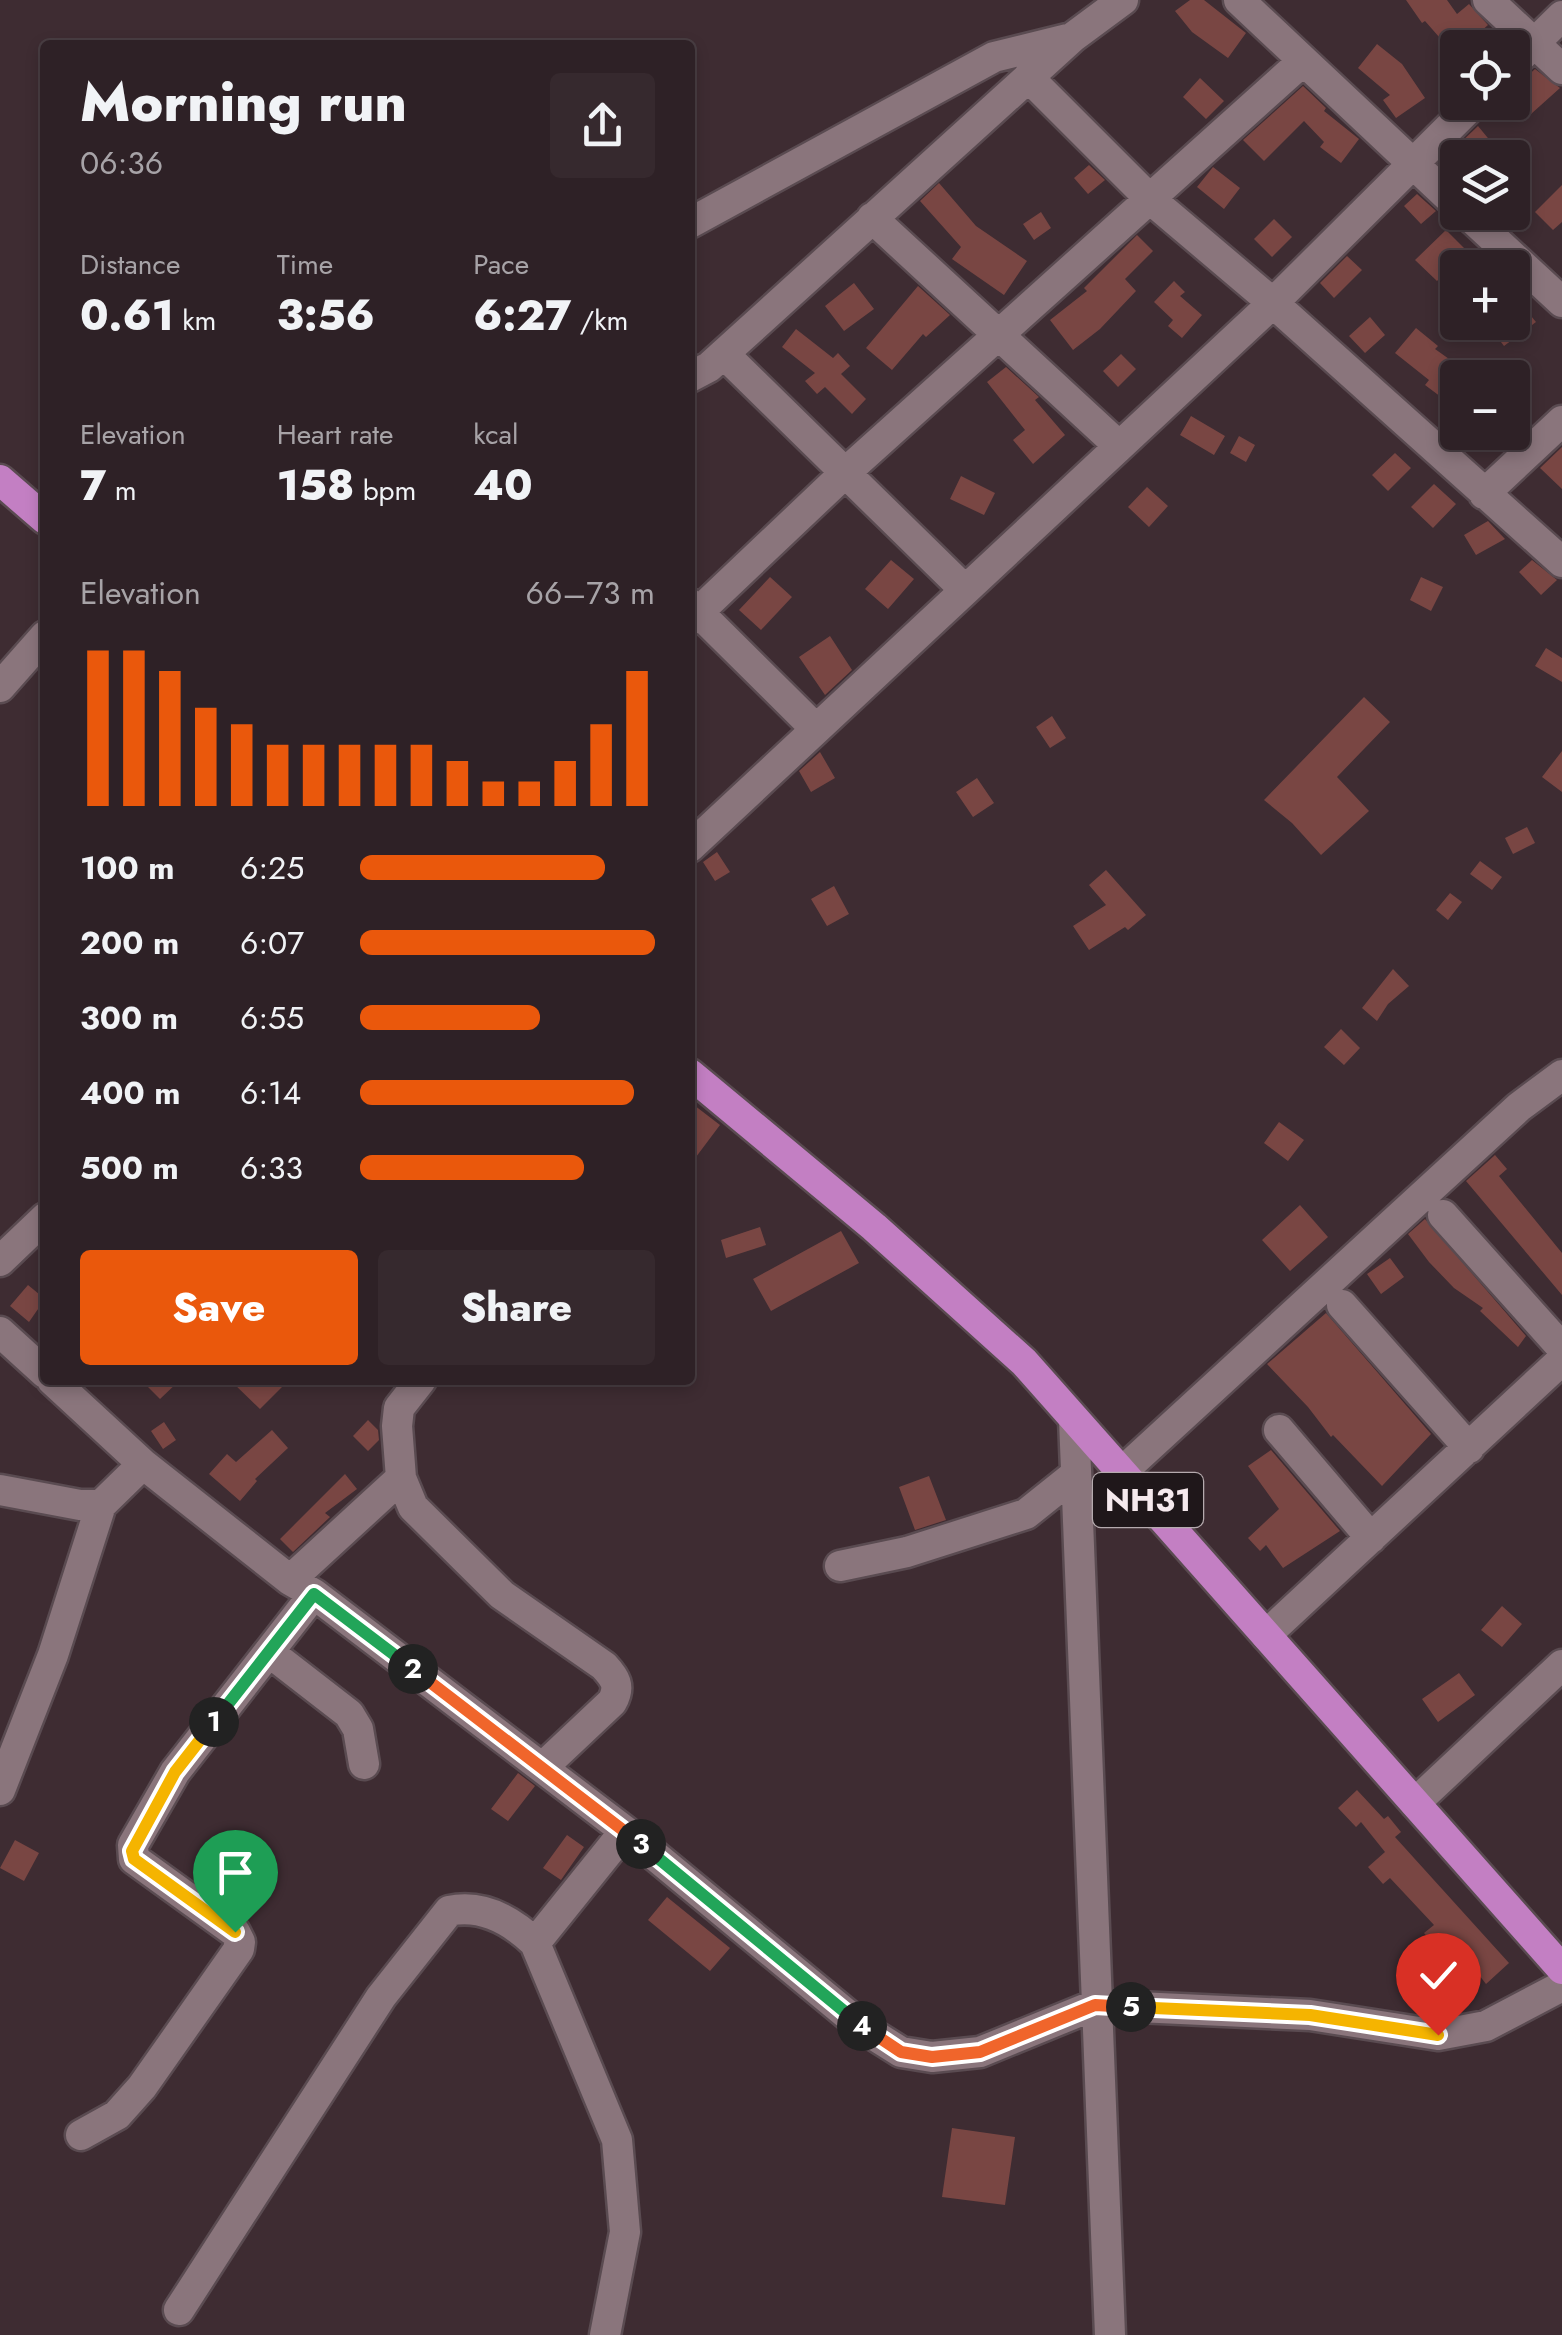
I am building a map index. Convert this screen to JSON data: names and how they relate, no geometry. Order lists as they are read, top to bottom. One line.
{"streets":{"highway":["NH31"]},"page":{"map_buttons":["+","−"],"heading":["Morning run","06:36"],"stats":[["Distance","0.61 km"],["Time","3:56"],["Pace","6:27 /km"],["Elevation","7 m"],["Heart rate","158 bpm"],["kcal","40"]],"chart":["Elevation","66–73 m"],"list":[{"name":"100 m","note":"6:25"},{"name":"200 m","note":"6:07"},{"name":"300 m","note":"6:55"},{"name":"400 m","note":"6:14"},{"name":"500 m","note":"6:33"}],"buttons":["Save","Share"],"pins":["2","1","3","5","4"]}}
